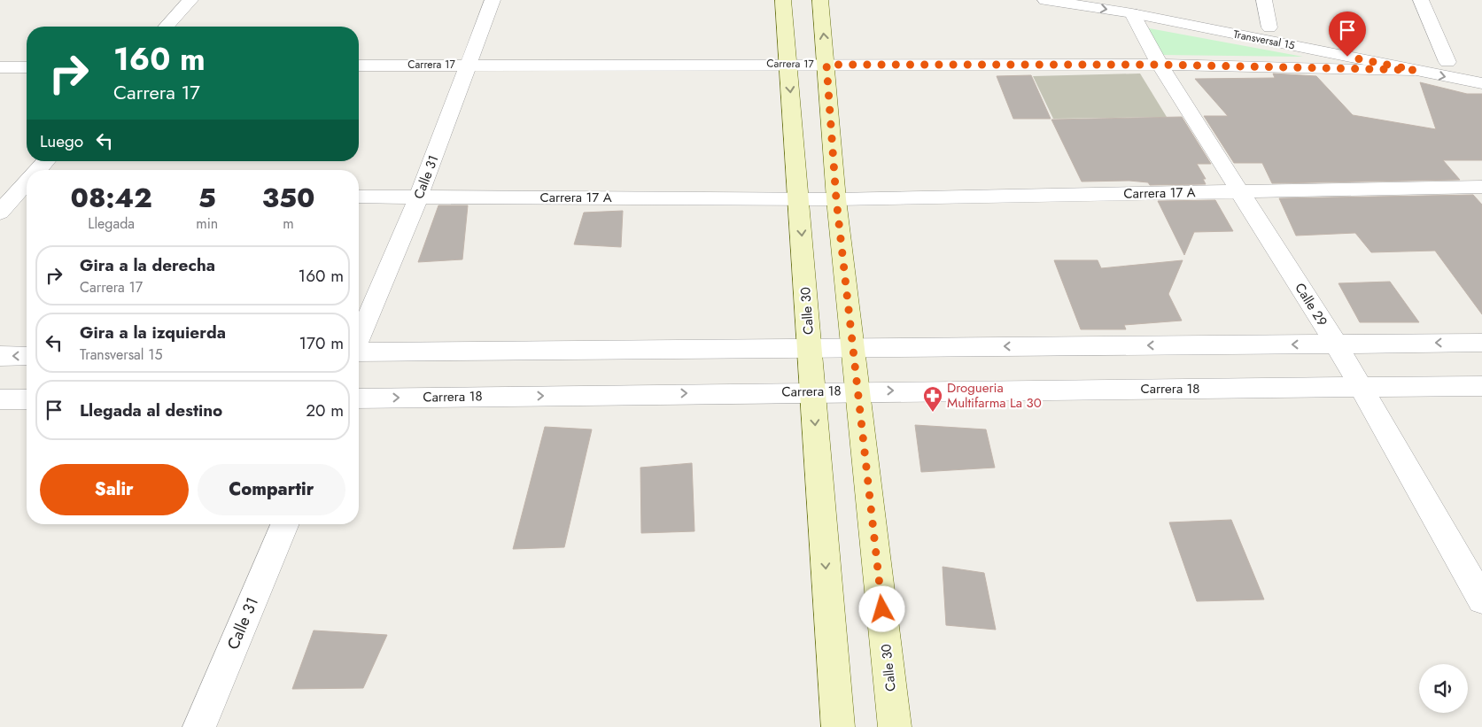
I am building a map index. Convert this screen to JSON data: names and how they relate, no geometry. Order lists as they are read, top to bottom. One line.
{"streets":{"main road":["Calle 30"],"street":["Transversal 15","Carrera 17","Calle 31","Carrera 17 A","Calle 29","Carrera 18"]},"crossings":[["Transversal 15","Carrera 17"],["Transversal 15","Calle 29"],["Carrera 17","Calle 31"],["Carrera 17","Calle 29"],["Carrera 17","Calle 30"],["Calle 31","Carrera 17 A"],["Carrera 17 A","Calle 29"],["Carrera 17 A","Calle 30"],["Calle 29","Carrera 18"],["Calle 30","Carrera 18"]],"places":{"pharmacy":["Drogueria Multifarma La 30"]},"page":{"turn":["160 m","Carrera 17"],"then":"Luego","eta":["08:42","Llegada","5","min","350","m"],"list":[{"name":"Gira a la derecha","note":"Carrera 17","value":"160 m"},{"name":"Gira a la izquierda","note":"Transversal 15","value":"170 m"},{"name":"Llegada al destino","value":"20 m"}],"buttons":["Salir","Compartir"]}}
